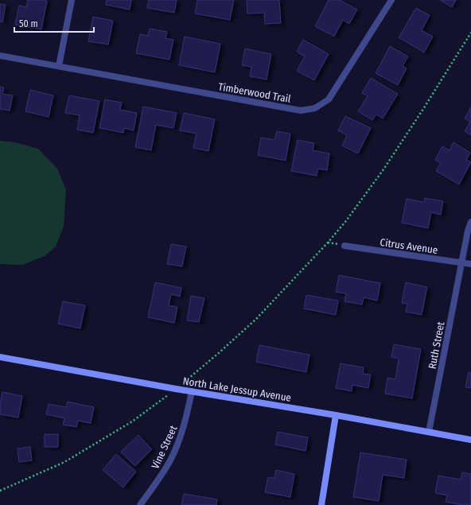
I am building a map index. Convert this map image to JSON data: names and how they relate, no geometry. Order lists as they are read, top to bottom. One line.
{"streets":{"street":["Timberwood Trail","Citrus Avenue","Ruth Street","North Lake Jessup Avenue","Vine Street"]},"crossings":[["Citrus Avenue","Ruth Street"],["Ruth Street","North Lake Jessup Avenue"],["North Lake Jessup Avenue","Vine Street"]],"scale_bar":"50 m"}
